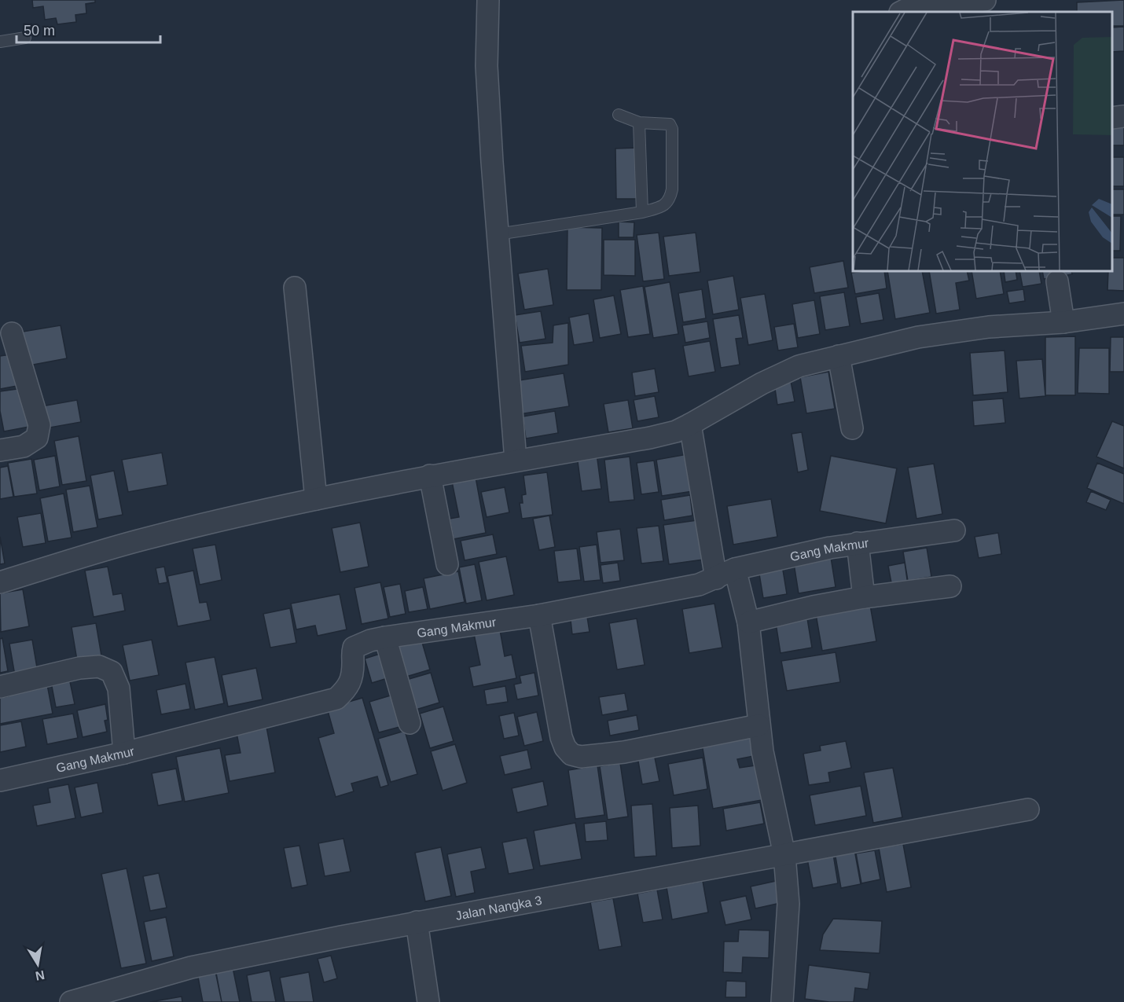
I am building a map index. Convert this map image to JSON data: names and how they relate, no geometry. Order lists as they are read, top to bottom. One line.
{"streets":{"street":["Gang Makmur","Jalan Nangka 3"]},"scale_bar":"50 m","north":"bottom"}
